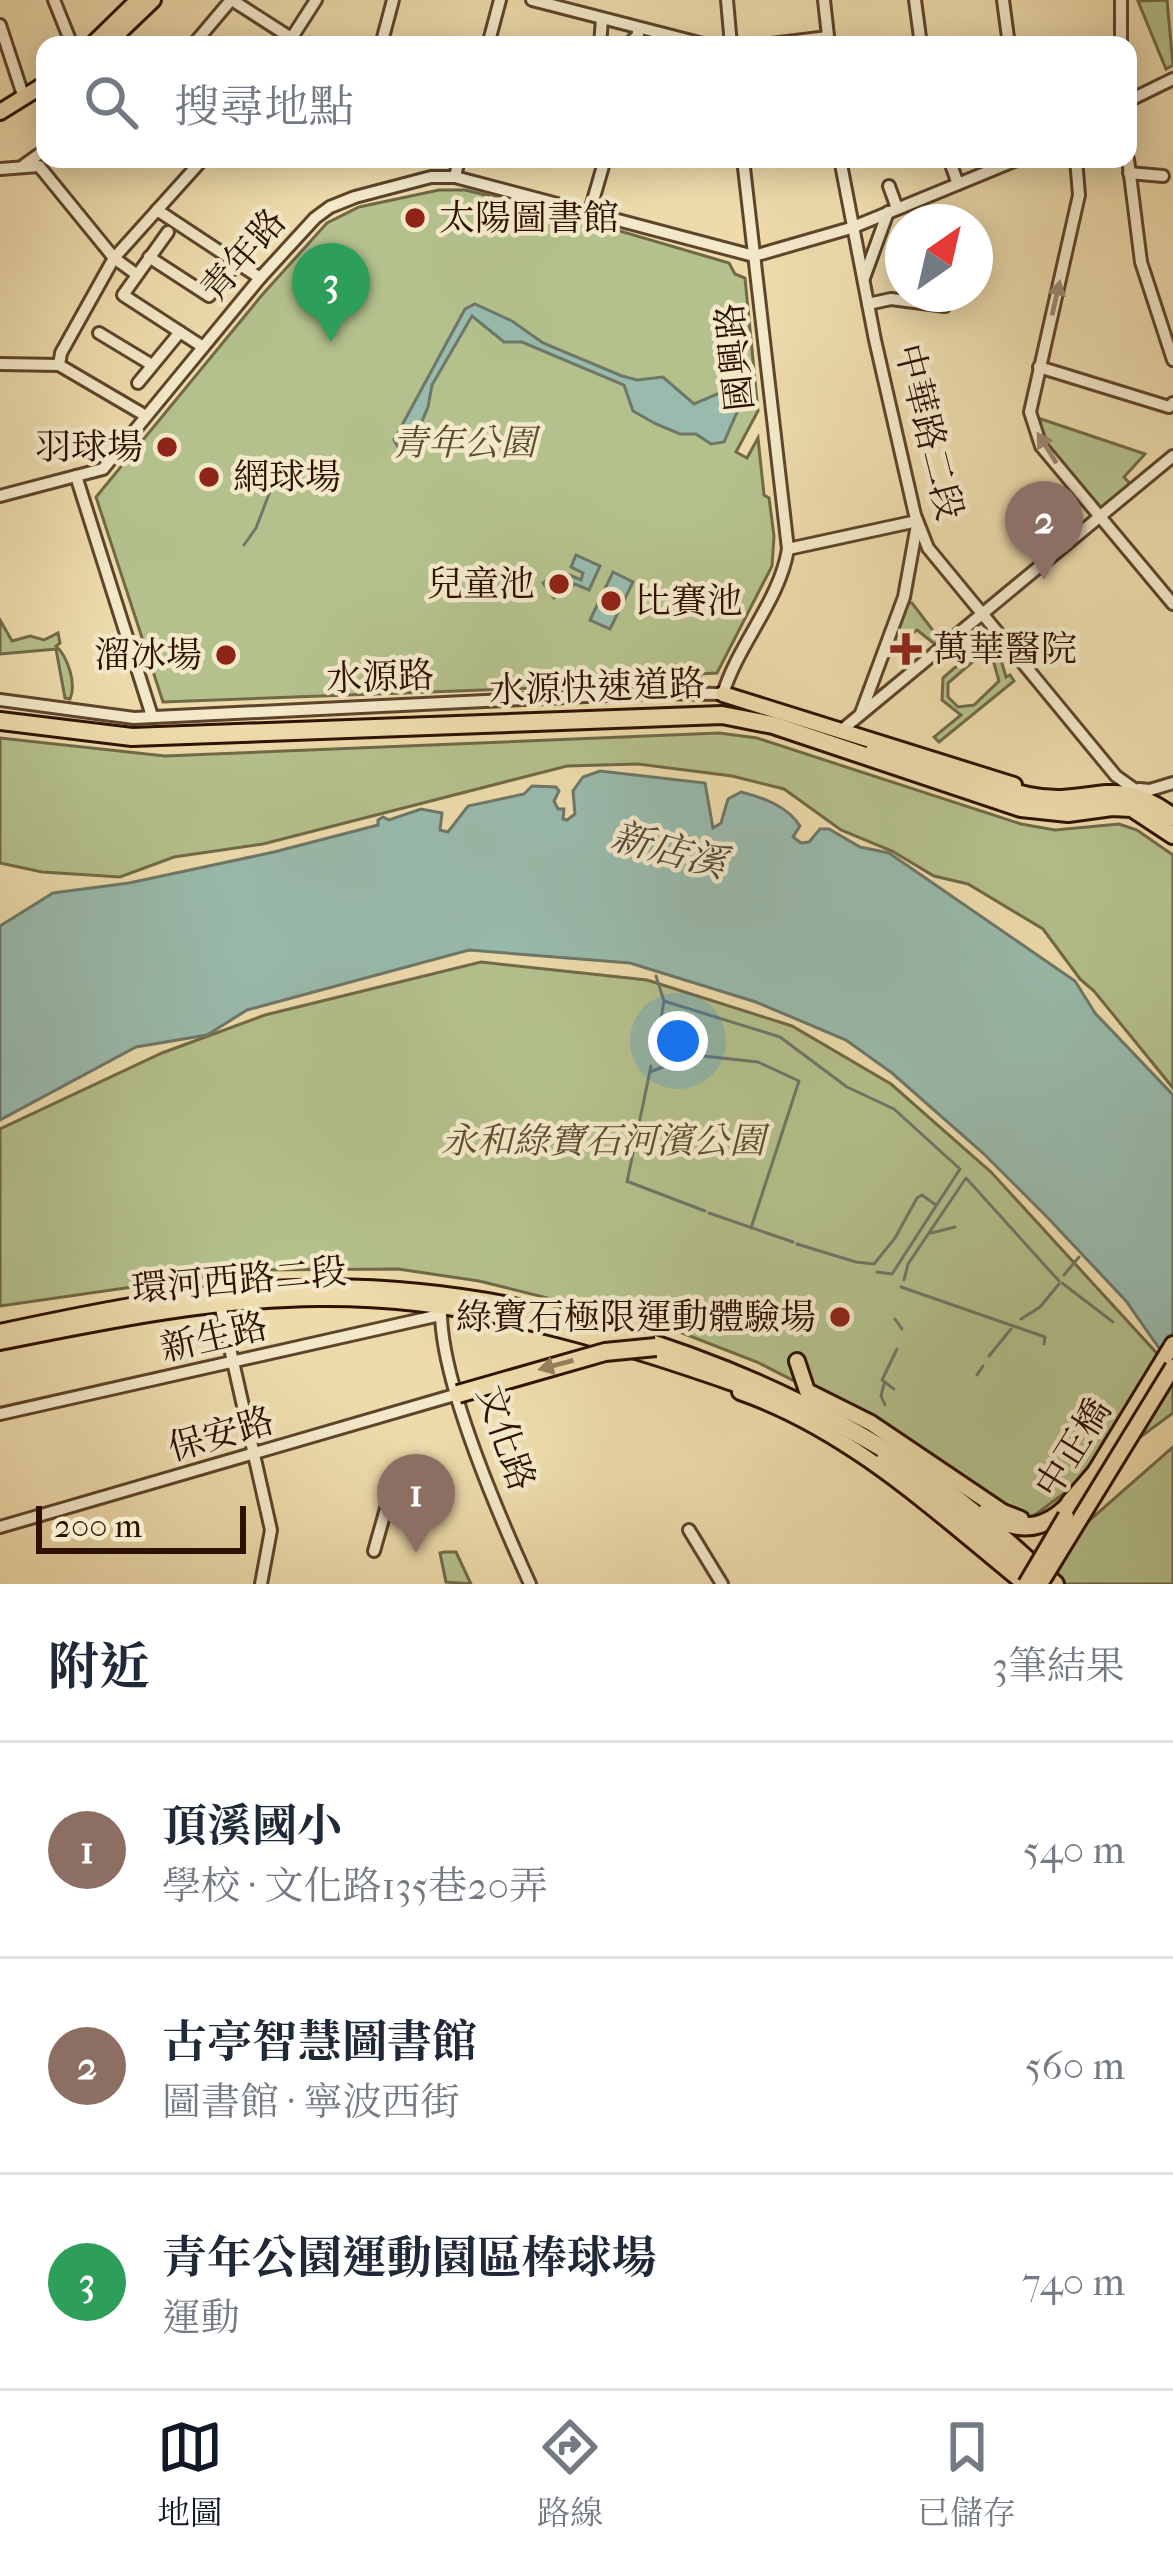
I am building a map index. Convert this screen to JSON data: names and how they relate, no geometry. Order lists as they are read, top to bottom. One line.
{"streets":{"highway":["水源快速道路"],"main road":["水源路","環河西路二段","中正橋"],"street":["青年路","國興路","中華路二段","新生路","保安路","文化路"]},"crossings":[["青年路","國興路"],["國興路","水源路"],["中華路二段","水源路"],["中華路二段","水源快速道路"],["水源路","水源快速道路"],["環河西路二段","新生路"],["環河西路二段","文化路"],["新生路","文化路"],["保安路","文化路"]],"water":["新店溪"],"parks":["青年公園","永和綠寶石河濱公園"],"places":{"other":["太陽圖書館","羽球場","網球場","兒童池","比賽池","溜冰場","綠寶石極限運動體驗場"],"health":["萬華醫院"]},"scale_bar":"200 m","north":"top right","page":{"search":"搜尋地點","pins":["3","2","1"],"scale":"200 m","heading":["附近","3筆結果"],"list":[{"mark":"1","name":"頂溪國小","note":"學校 · 文化路135巷20弄","value":"540 m"},{"mark":"2","name":"古亭智慧圖書館","note":"圖書館 · 寧波西街","value":"560 m"},{"mark":"3","name":"青年公園運動園區棒球場","note":"運動","value":"740 m"}],"nav":["地圖","路線","已儲存"]}}
